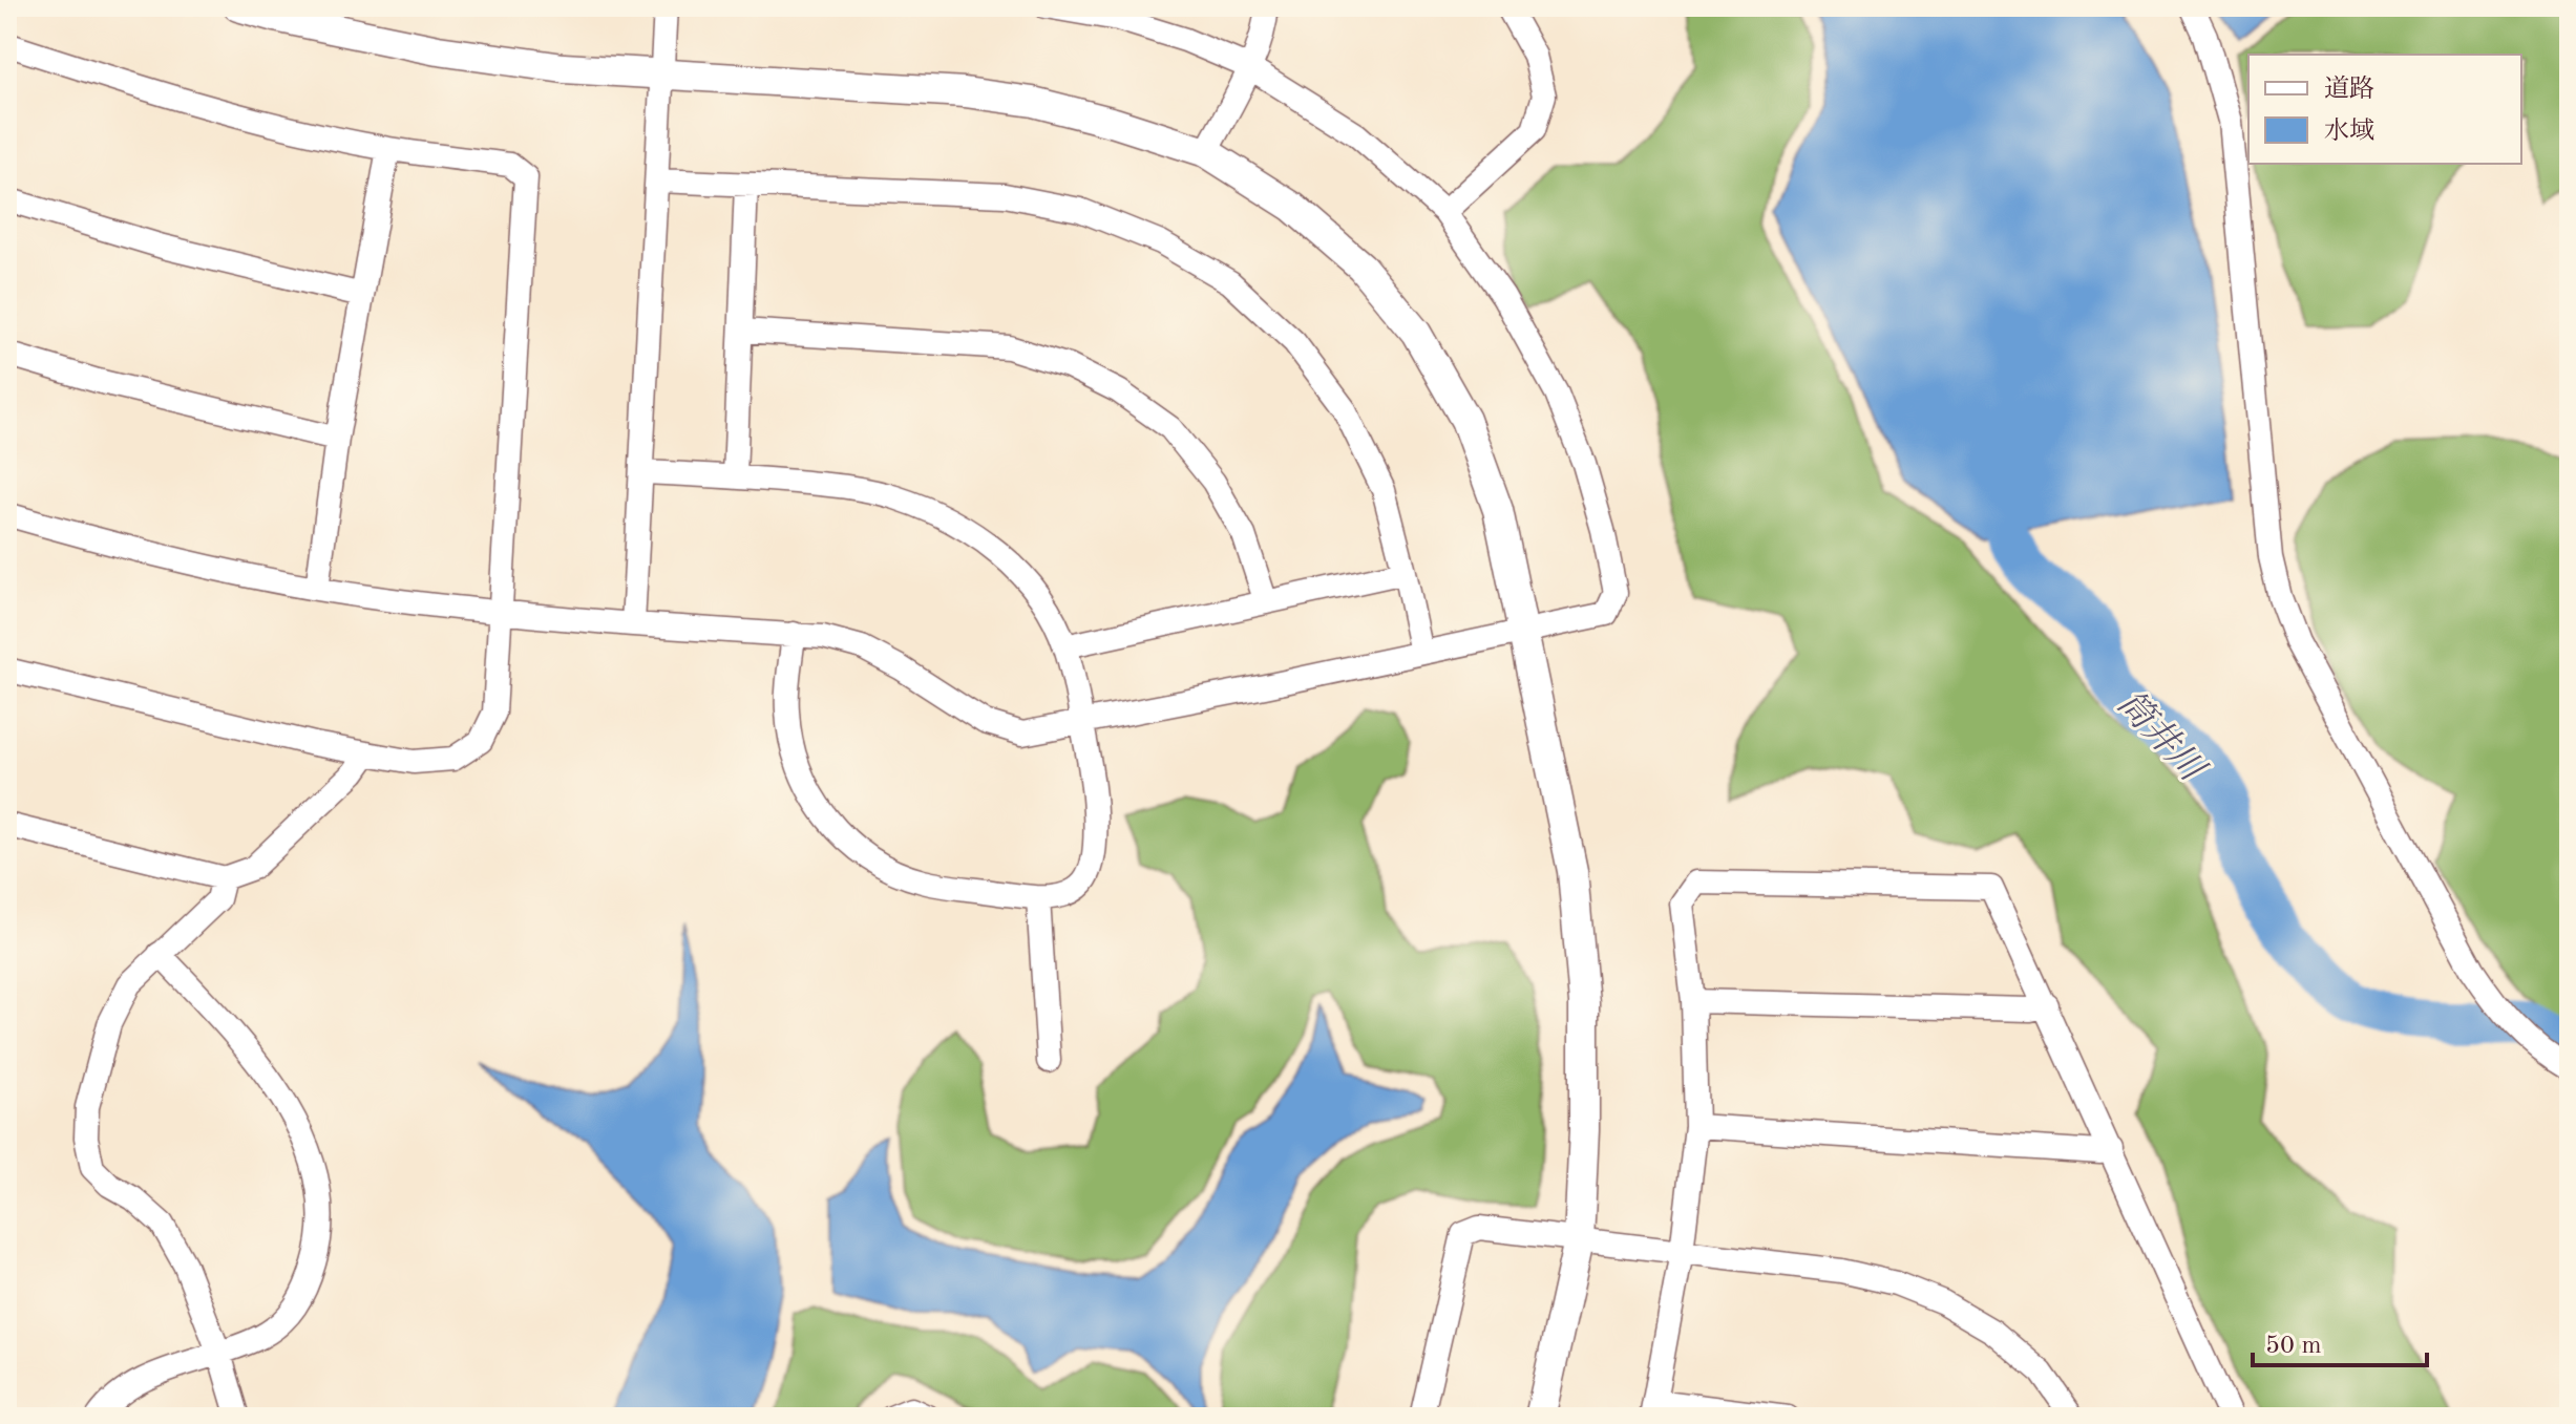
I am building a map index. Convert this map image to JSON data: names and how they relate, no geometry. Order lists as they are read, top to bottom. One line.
{"water":["筒井川"],"legend":["道路","水域"],"scale_bar":"50 m"}
